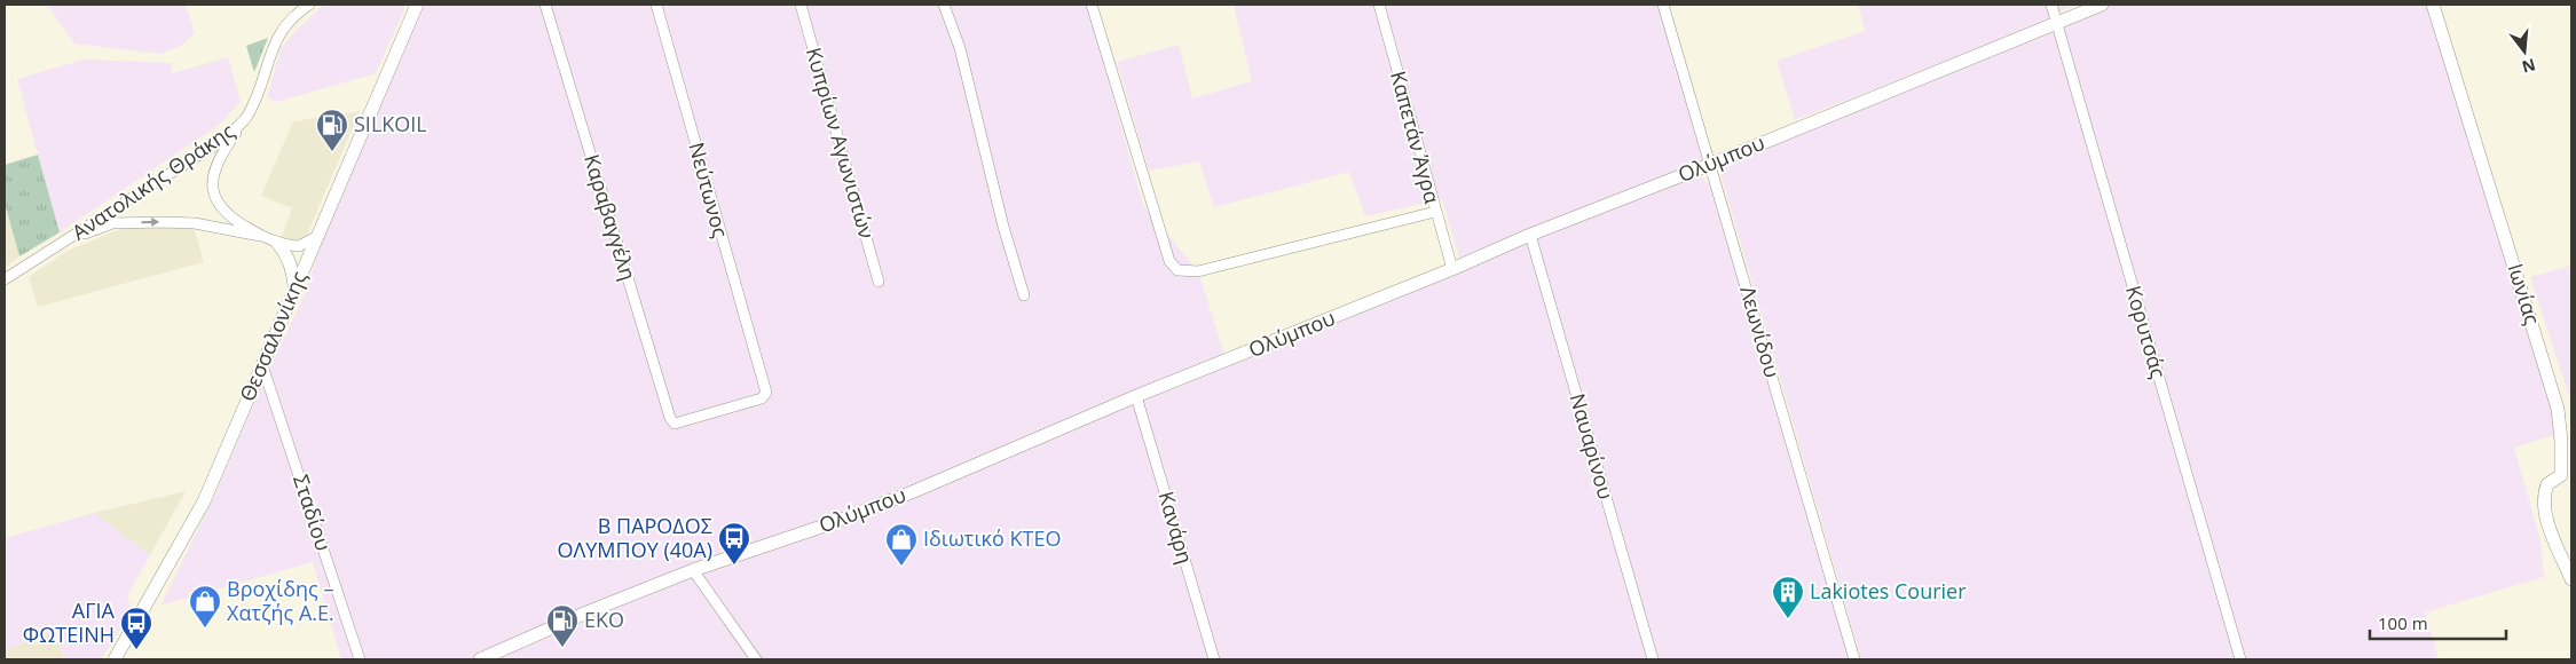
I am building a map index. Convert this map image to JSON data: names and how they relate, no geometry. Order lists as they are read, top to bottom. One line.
{"streets":{"street":["Καπετάν Άγρα","Κυπρίων Αγωνιστών","Ολύμπου","Ανατολικής Θράκης","Νεύτωνος","Καραβαγγέλη","Ιωνίας","Λεωνίδου","Κορυτσάς","Θεσσαλονίκης","Ναυαρίνου","Σταδίου","Κανάρη"]},"crossings":[["Καπετάν Άγρα","Ολύμπου"],["Ολύμπου","Λεωνίδου"],["Ολύμπου","Κορυτσάς"],["Ολύμπου","Ναυαρίνου"],["Ολύμπου","Κανάρη"],["Νεύτωνος","Καραβαγγέλη"],["Θεσσαλονίκης","Σταδίου"]],"places":{"fuel station":["SILKOIL","EKO"],"bus stop":["Β ΠΑΡΟΔΟΣ ΟΛΥΜΠΟΥ (40Α)","ΑΓΙΑ ΦΩΤΕΙΝΗ"],"shop":["Ιδιωτικό ΚΤΕΟ","Βροχίδης – Χατζής Α.Ε."],"building":["Lakiotes Courier"]},"scale_bar":"100 m","north":"bottom"}
